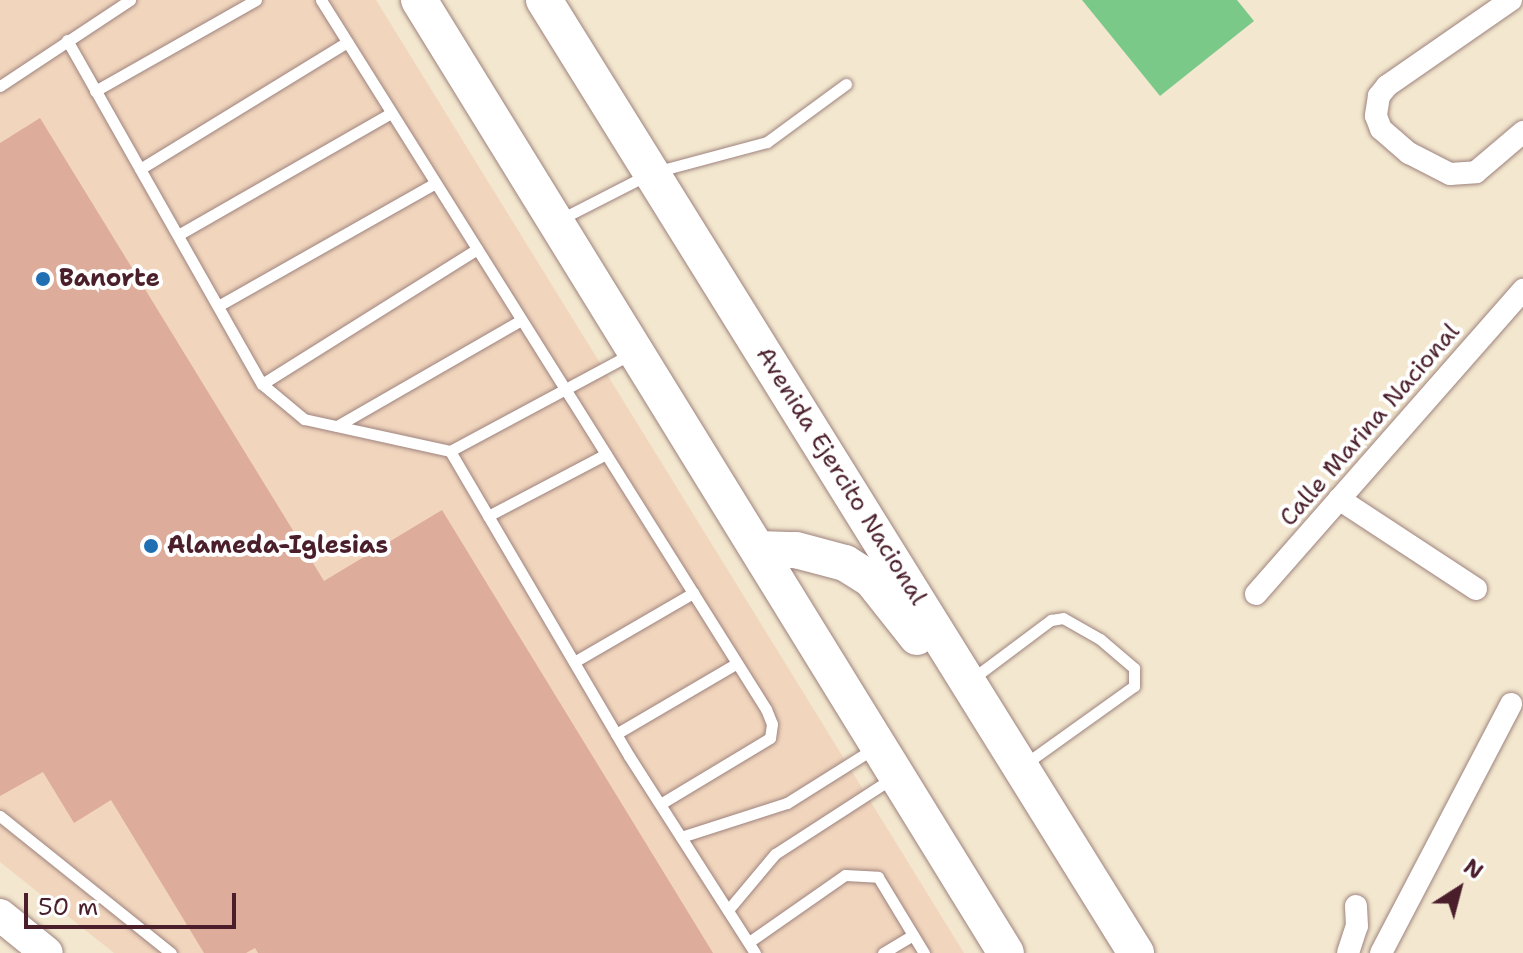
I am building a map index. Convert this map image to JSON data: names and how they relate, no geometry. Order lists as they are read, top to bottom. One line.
{"streets":{"main road":["Avenida Ejercito Nacional"],"street":["Calle Marina Nacional"]},"places":["Banorte","Alameda-Iglesias"],"scale_bar":"50 m","north":"top right"}
